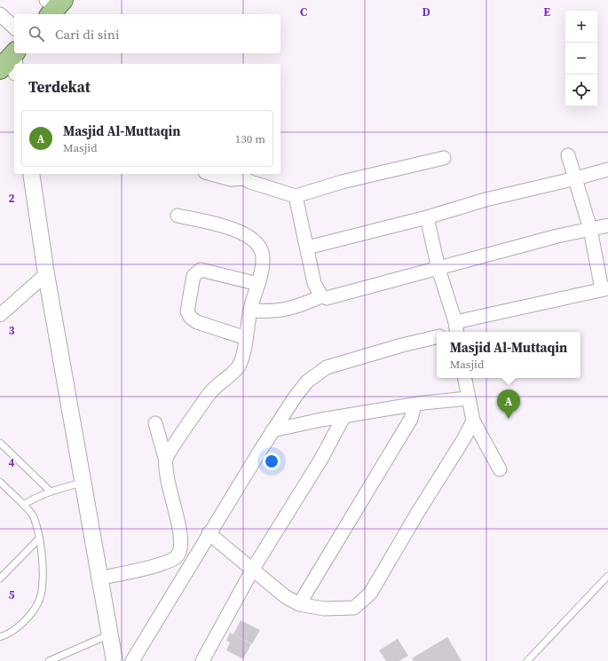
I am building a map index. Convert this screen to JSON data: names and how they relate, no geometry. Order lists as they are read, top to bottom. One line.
{"page":{"map_buttons":["+","−"],"search":"Cari di sini","heading":"Terdekat","list":[{"mark":"A","name":"Masjid Al-Muttaqin","note":"Masjid","value":"130 m"}],"popup":["Masjid Al-Muttaqin","Masjid"],"pins":"A"},"grid":{"columns":["C","D","E"],"rows":["2","3","4","5"]}}
